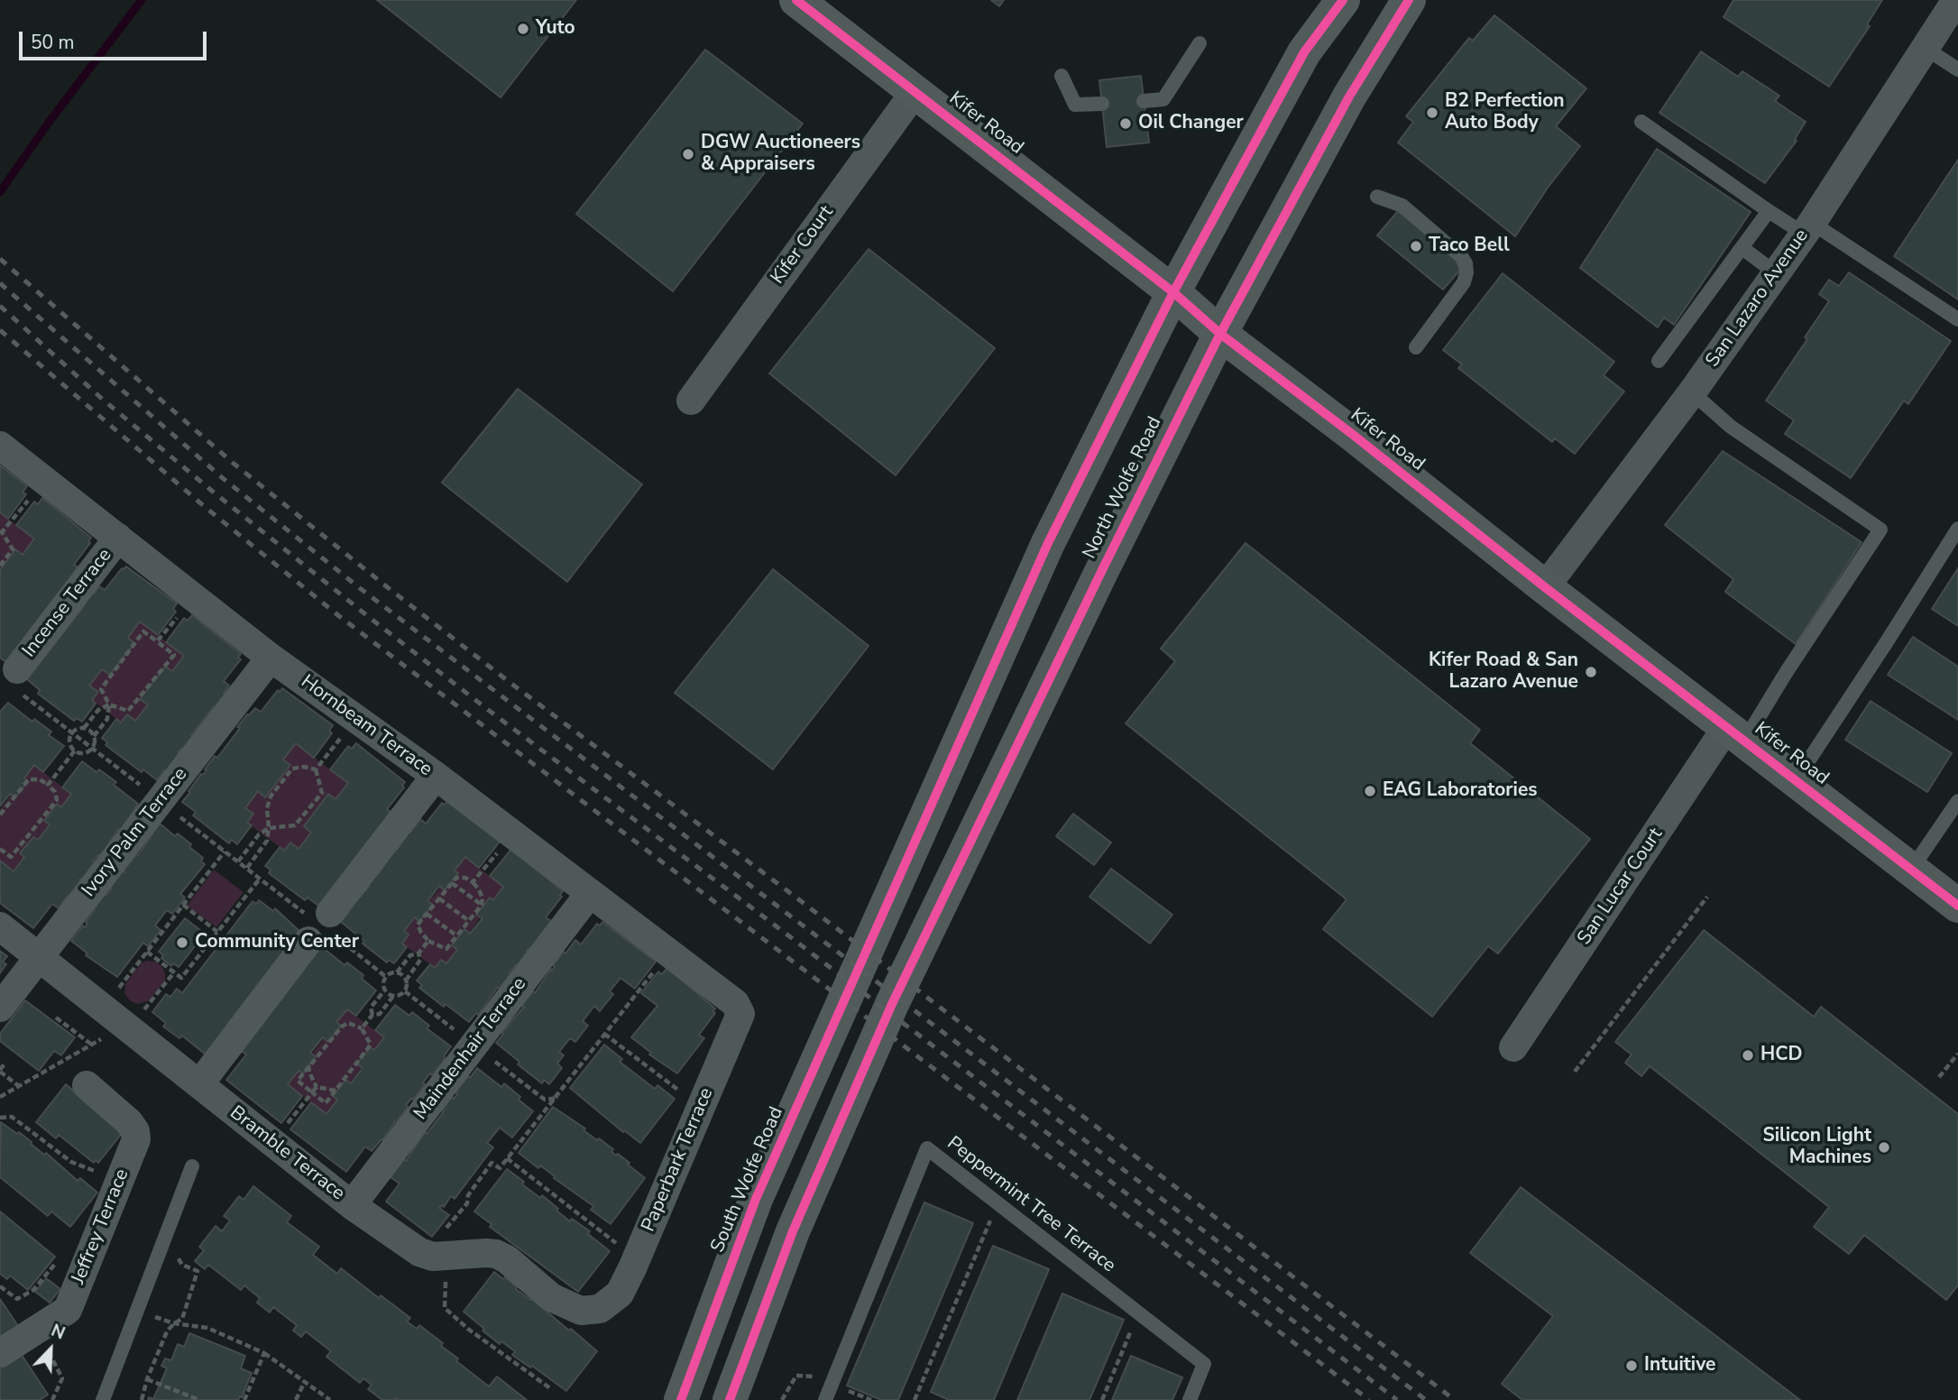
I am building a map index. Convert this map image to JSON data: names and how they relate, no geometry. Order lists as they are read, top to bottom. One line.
{"streets":{"main road":["Kifer Road","North Wolfe Road","South Wolfe Road"],"street":["Kifer Court","San Lazaro Avenue","Incense Terrace","Hornbeam Terrace","Ivory Palm Terrace","San Lucar Court","Maindenhair Terrace","Bramble Terrace","Paperbark Terrace","Jeffrey Terrace"],"lane":["Peppermint Tree Terrace"]},"crossings":[["Kifer Road","Kifer Court"],["Kifer Road","San Lazaro Avenue"],["Kifer Road","North Wolfe Road"],["Kifer Road","San Lucar Court"],["Kifer Road","South Wolfe Road"],["Incense Terrace","Hornbeam Terrace"],["Hornbeam Terrace","Ivory Palm Terrace"],["Hornbeam Terrace","Maindenhair Terrace"],["Hornbeam Terrace","Paperbark Terrace"],["Ivory Palm Terrace","Bramble Terrace"],["Maindenhair Terrace","Bramble Terrace"],["Bramble Terrace","Paperbark Terrace"]],"places":["Yuto","B2 Perfection Auto Body","Oil Changer","DGW Auctioneers & Appraisers","Taco Bell","Kifer Road & San Lazaro Avenue","EAG Laboratories","Community Center","HCD","Silicon Light Machines","Intuitive"],"scale_bar":"50 m","north":"top right"}
